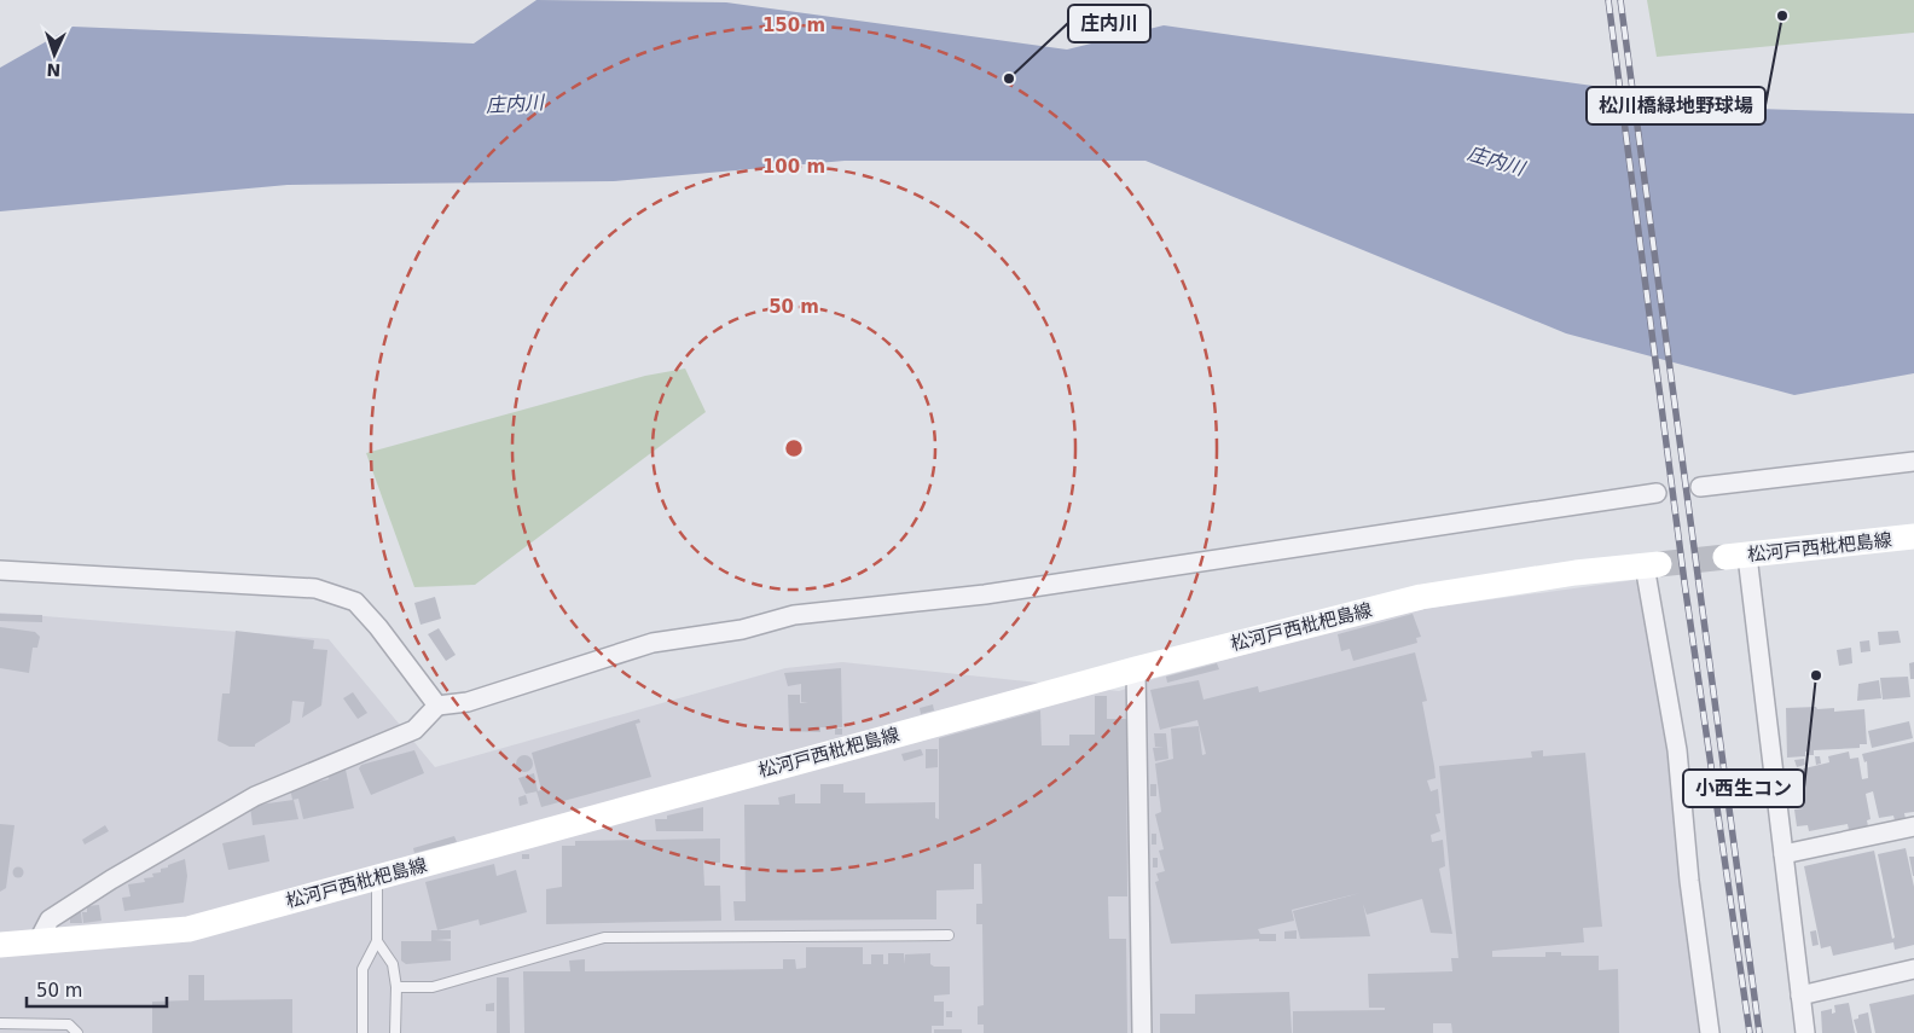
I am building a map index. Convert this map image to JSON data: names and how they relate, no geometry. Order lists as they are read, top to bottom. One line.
{"streets":{"main road":["松河戸西枇杷島線"]},"water":["庄内川"],"places":["松川橋緑地野球場","庄内川","小西生コン"],"scale_bar":"50 m","north":"bottom","rings":["150 m","100 m","50 m"]}
